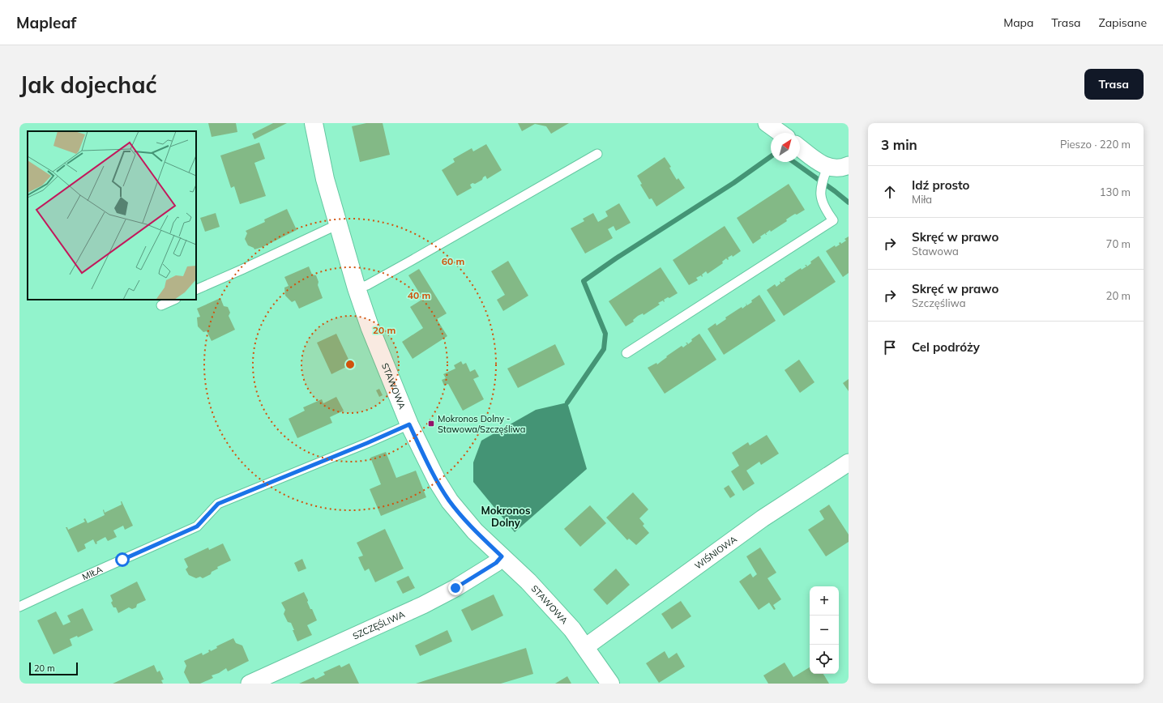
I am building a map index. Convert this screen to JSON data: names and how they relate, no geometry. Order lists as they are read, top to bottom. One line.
{"streets":{"street":["STAWOWA","WIŚNIOWA","SZCZĘŚLIWA"],"lane":["MIŁA"]},"crossings":[["STAWOWA","WIŚNIOWA"],["STAWOWA","MIŁA"],["STAWOWA","SZCZĘŚLIWA"]],"districts":["Mokronos Dolny"],"places":{"transit":["Mokronos Dolny - Stawowa/Szczęśliwa"]},"scale_bar":"20 m","north":"top right","page":{"header":"Mapleaf","nav":["Mapa","Trasa","Zapisane"],"buttons":"Trasa","title":"Jak dojechać","heading":["3 min","Pieszo · 220 m"],"list":[["Idź prosto","Miła","130 m"],["Skręć w prawo","Stawowa","70 m"],["Skręć w prawo","Szczęśliwa","20 m"],"Cel podróży"],"map_buttons":["+","−"],"scale":"20 m"},"rings":["60 m","40 m","20 m"]}
